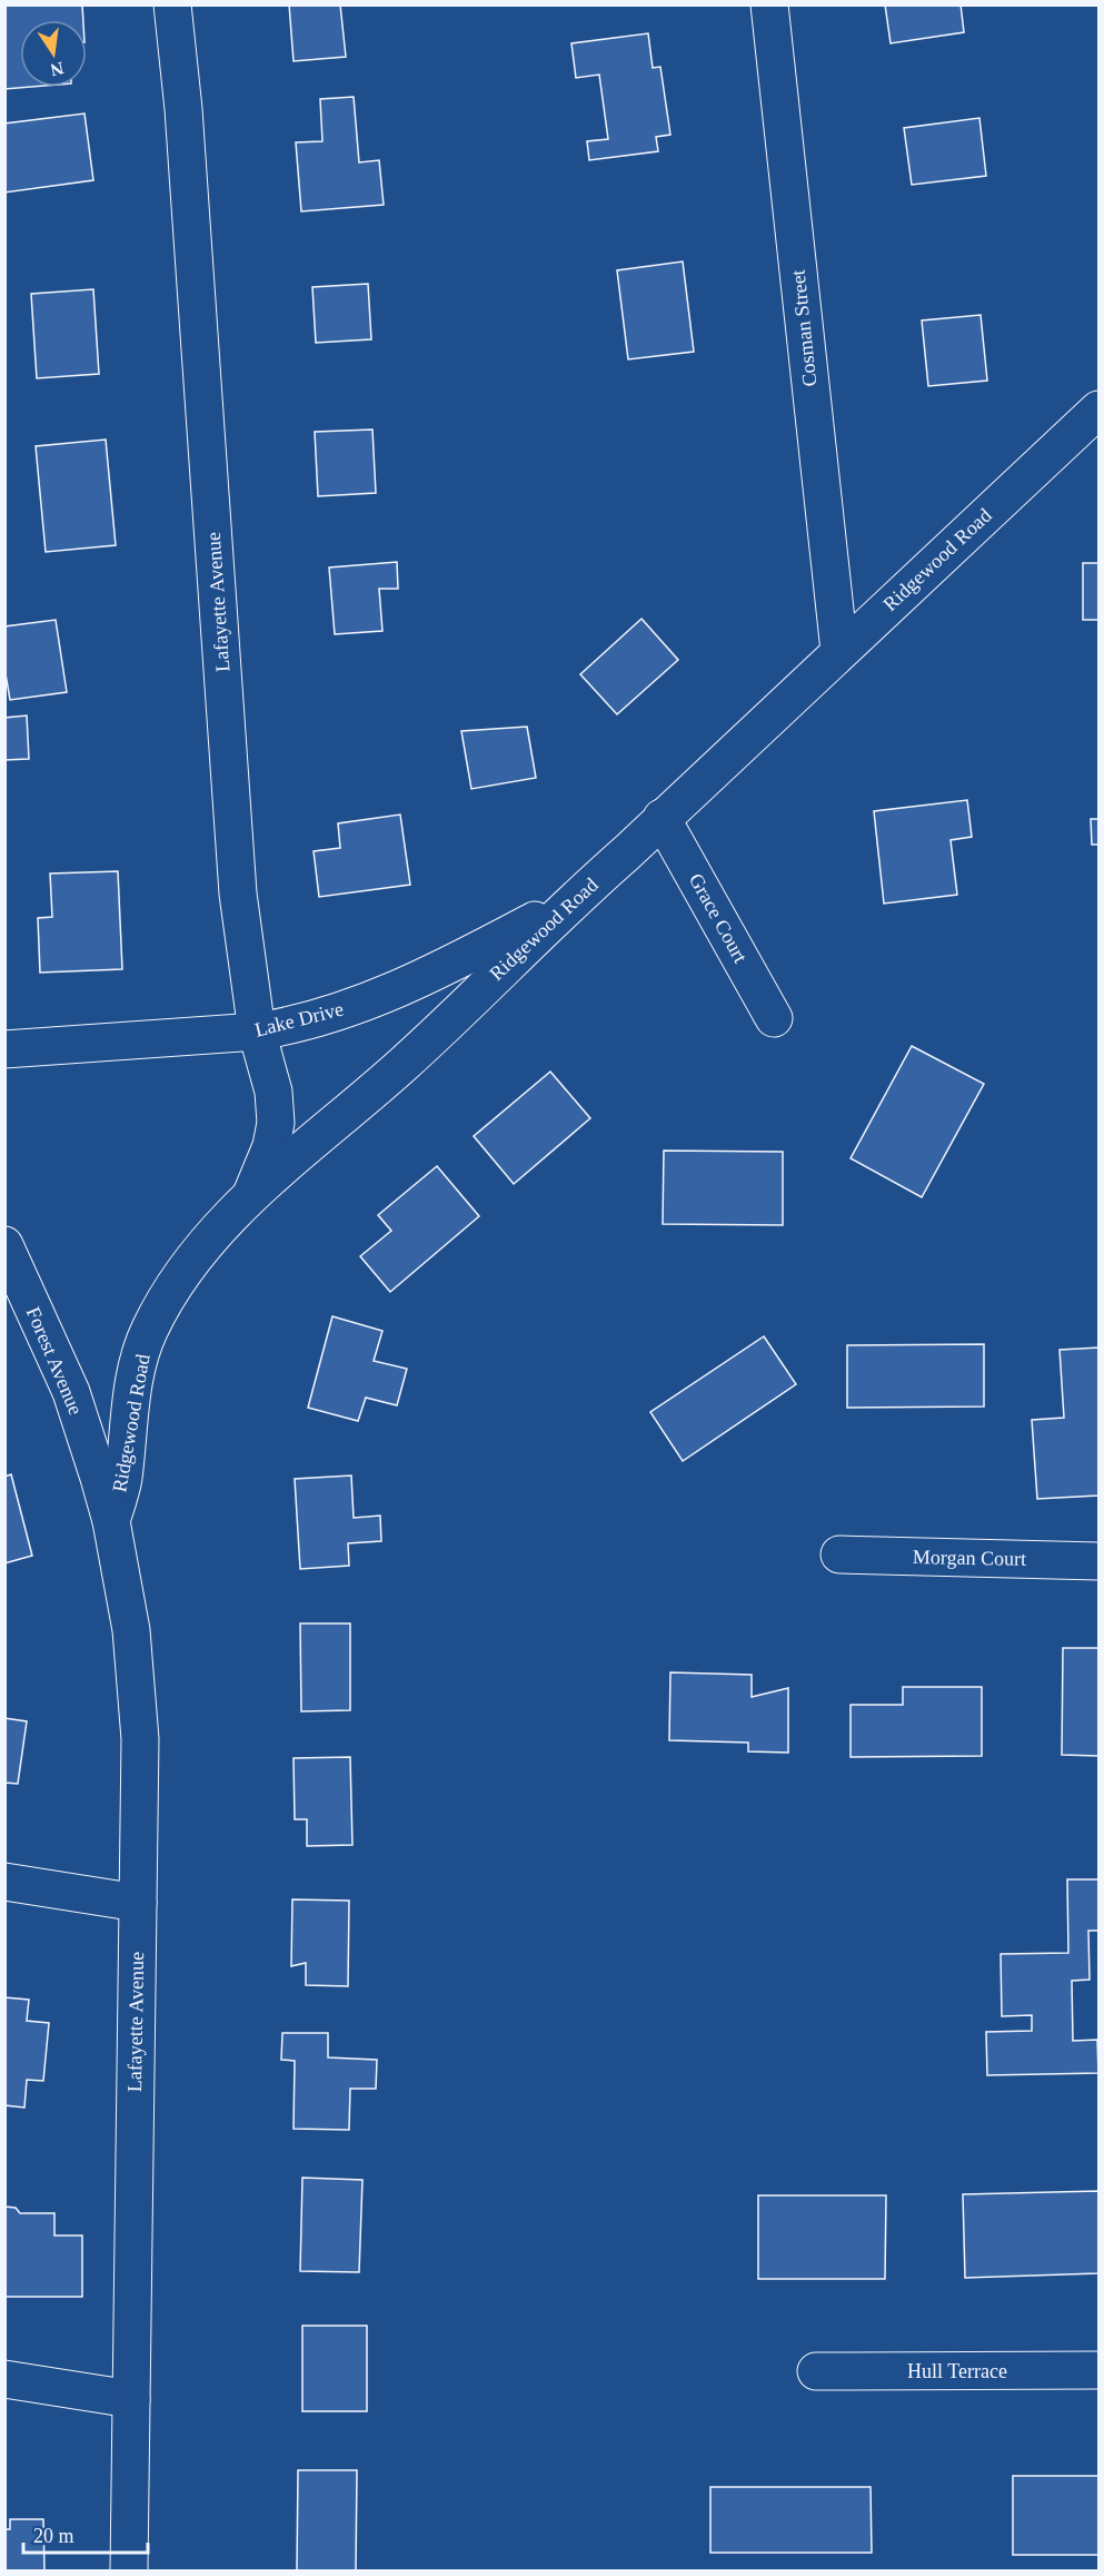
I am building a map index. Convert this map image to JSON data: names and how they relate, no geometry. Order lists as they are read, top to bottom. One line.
{"streets":{"main road":["Cosman Street","Ridgewood Road","Lafayette Avenue","Grace Court","Lake Drive","Forest Avenue","Morgan Court","Hull Terrace"]},"crossings":[["Cosman Street","Ridgewood Road"],["Ridgewood Road","Lafayette Avenue"],["Ridgewood Road","Grace Court"],["Ridgewood Road","Lake Drive"],["Lafayette Avenue","Lake Drive"],["Lafayette Avenue","Forest Avenue"]],"scale_bar":"20 m","north":"bottom"}
